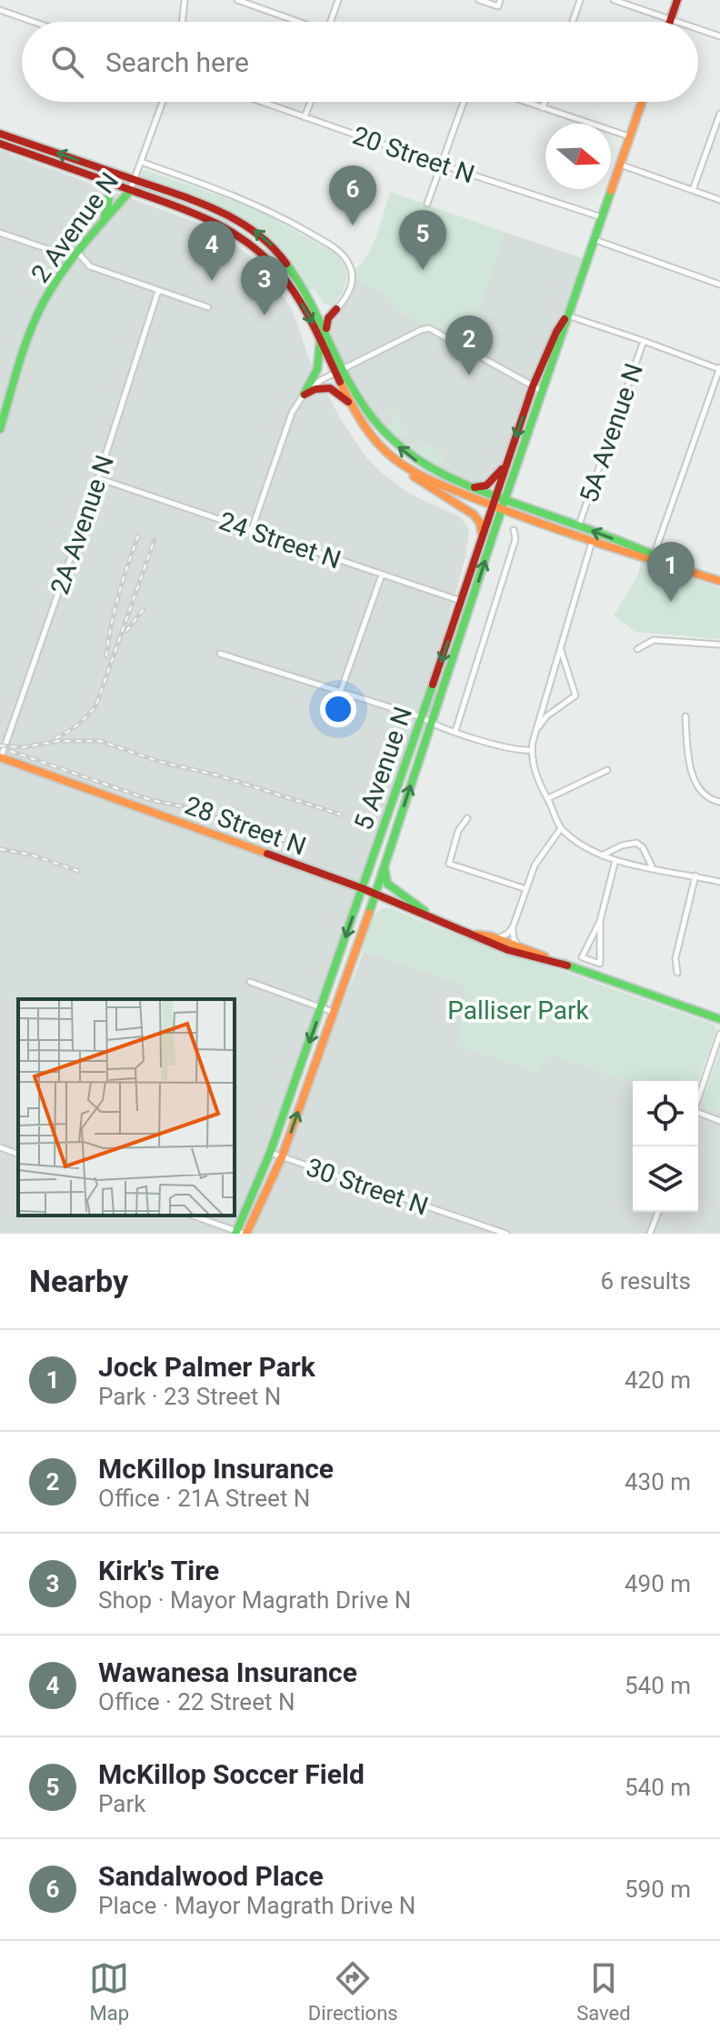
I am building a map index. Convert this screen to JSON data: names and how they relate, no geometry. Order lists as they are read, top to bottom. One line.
{"streets":{"main road":["2 Avenue N","5 Avenue N","28 Street N"],"street":["20 Street N","5A Avenue N","2A Avenue N","24 Street N","30 Street N"]},"crossings":[["20 Street N","5 Avenue N"],["2A Avenue N","24 Street N"],["2A Avenue N","28 Street N"],["24 Street N","5 Avenue N"],["5 Avenue N","28 Street N"],["5 Avenue N","30 Street N"]],"parks":["Palliser Park"],"north":"right","page":{"search":"Search here","pins":["6","5","4","3","2","1"],"heading":["Nearby","6 results"],"list":[{"mark":"1","name":"Jock Palmer Park","note":"Park · 23 Street N","value":"420 m"},{"mark":"2","name":"McKillop Insurance","note":"Office · 21A Street N","value":"430 m"},{"mark":"3","name":"Kirk's Tire","note":"Shop · Mayor Magrath Drive N","value":"490 m"},{"mark":"4","name":"Wawanesa Insurance","note":"Office · 22 Street N","value":"540 m"},{"mark":"5","name":"McKillop Soccer Field","note":"Park","value":"540 m"},{"mark":"6","name":"Sandalwood Place","note":"Place · Mayor Magrath Drive N","value":"590 m"}],"nav":["Map","Directions","Saved"]}}
